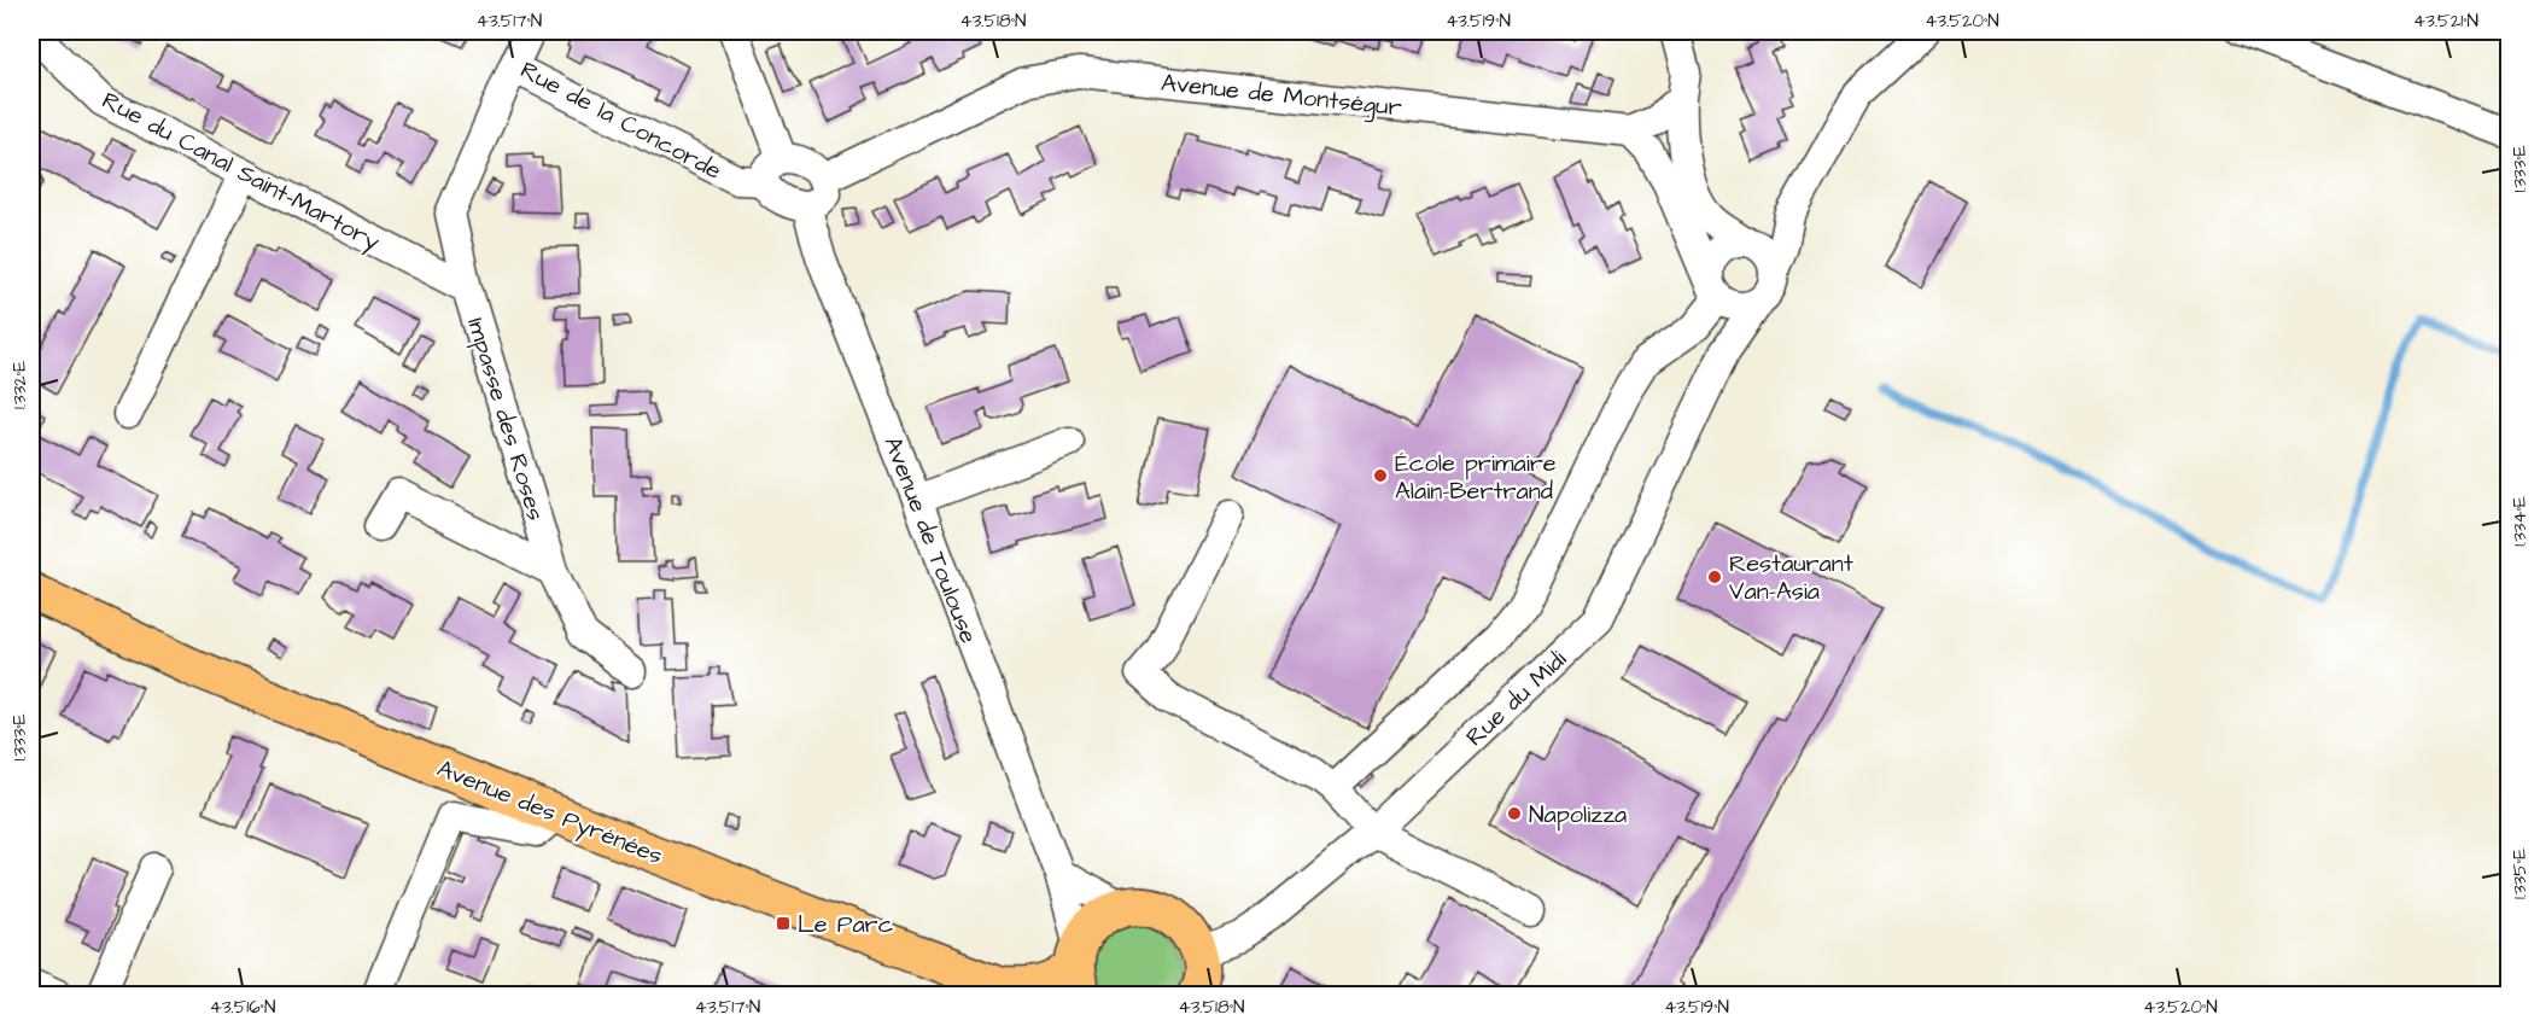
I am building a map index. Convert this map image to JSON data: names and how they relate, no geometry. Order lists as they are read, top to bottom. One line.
{"streets":{"main road":["Avenue des Pyrénées"],"street":["Avenue de Montségur","Rue de la Concorde","Rue du Canal Saint-Martory","Impasse des Roses","Avenue de Toulouse","Rue du Midi"]},"crossings":[["Avenue de Montségur","Rue de la Concorde"],["Avenue de Montségur","Avenue de Toulouse"],["Rue de la Concorde","Impasse des Roses"],["Rue de la Concorde","Avenue de Toulouse"],["Rue du Canal Saint-Martory","Impasse des Roses"],["Avenue de Toulouse","Avenue des Pyrénées"]],"places":{"other":["École primaire Alain-Bertrand","Restaurant Van-Asia","Napolizza"],"transit":["Le Parc"]},"coordinates":["43.517°N","43.518°N","43.519°N","43.520°N","43.521°N","1.333°E","1.332°E","1.334°E","1.335°E","43.516°N"]}
